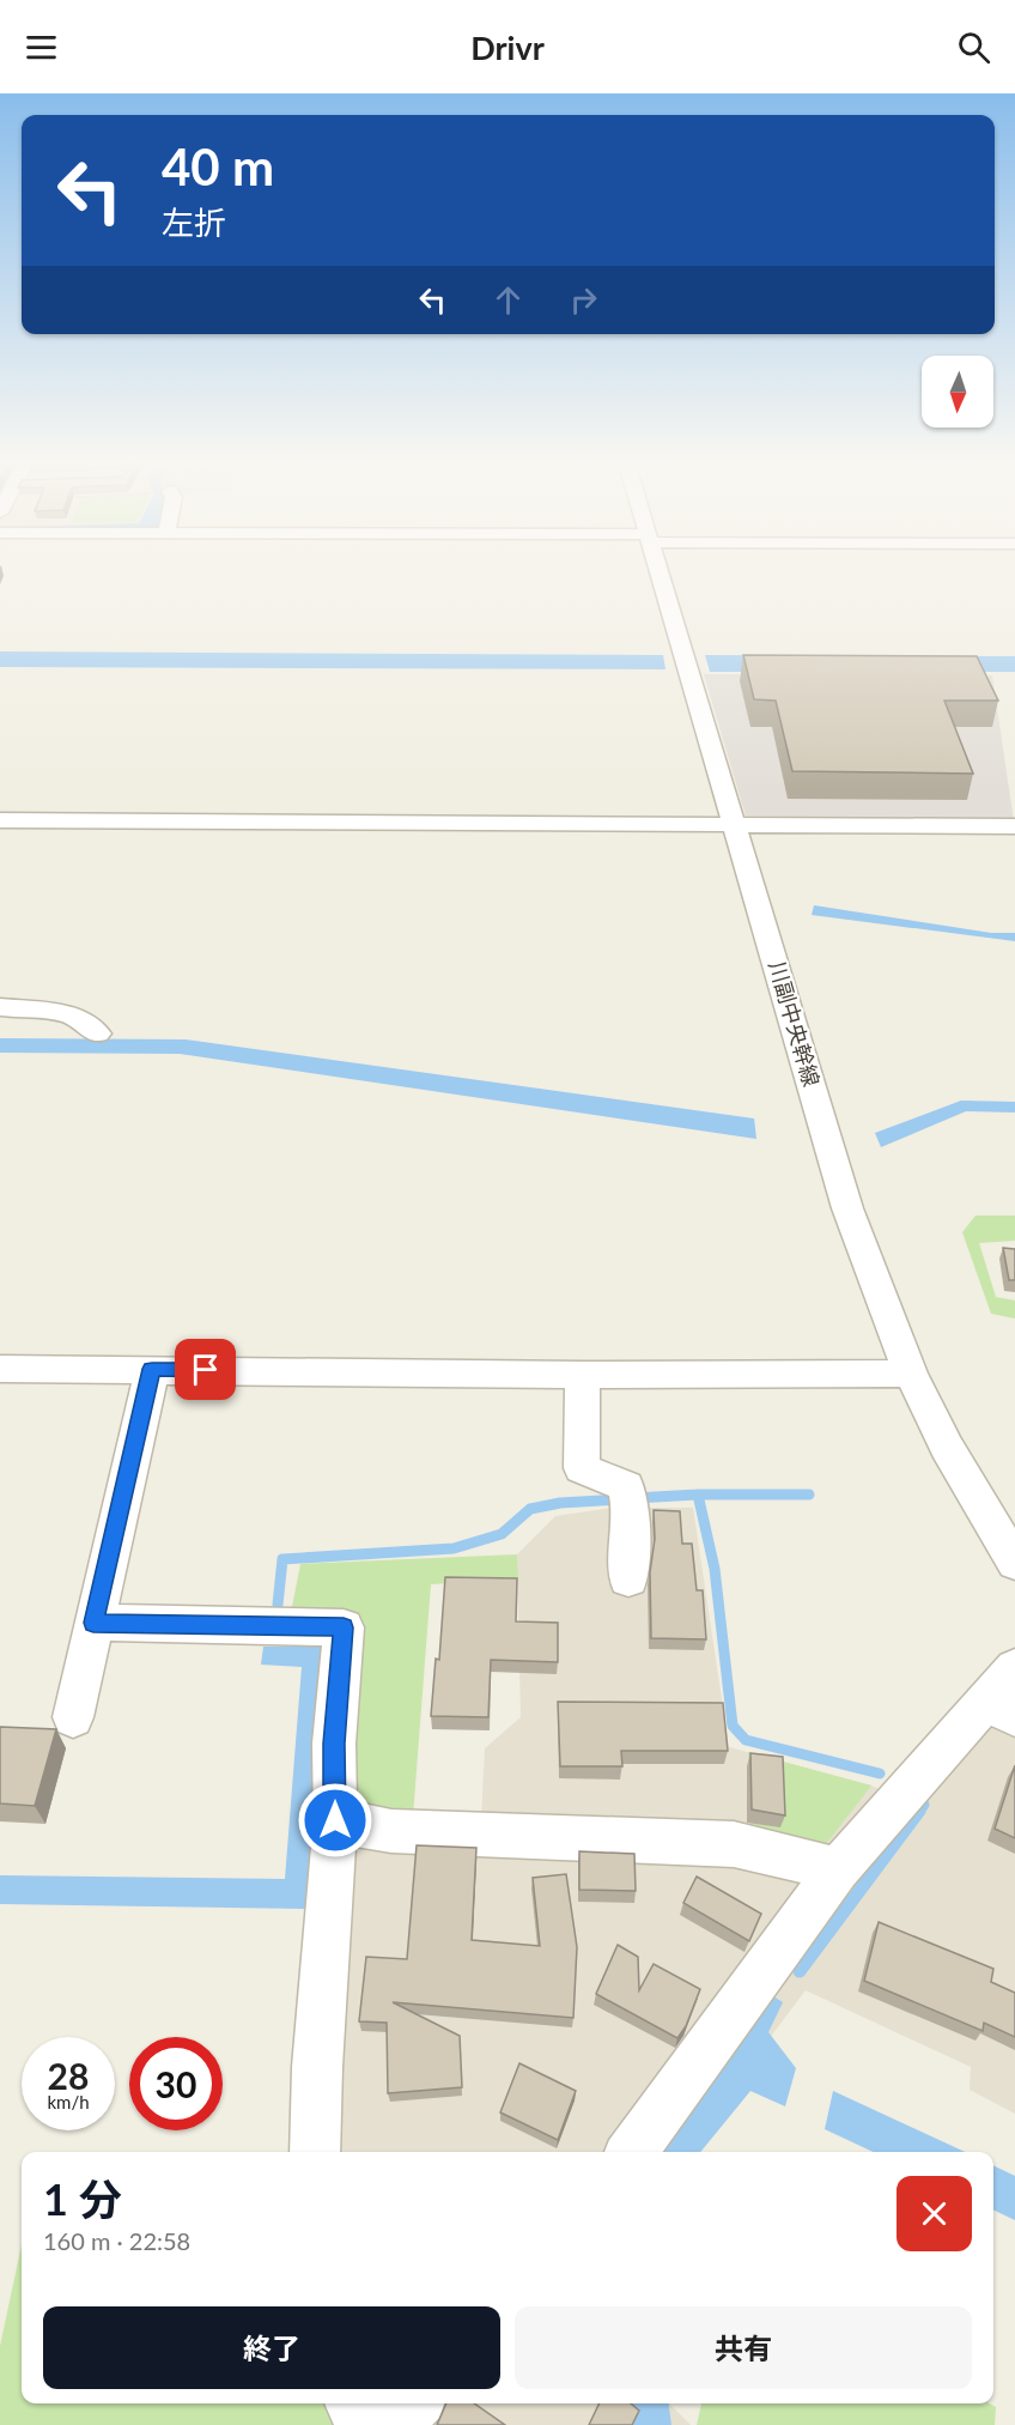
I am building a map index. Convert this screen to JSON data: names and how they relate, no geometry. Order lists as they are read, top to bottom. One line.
{"streets":{"street":["川副中央幹線"]},"north":"bottom","page":{"header":"Drivr","turn":["40 m","左折"],"speed":"28 km/h","limit":"30","heading":["1 分","160 m · 22:58"],"buttons":["終了","共有"]}}
